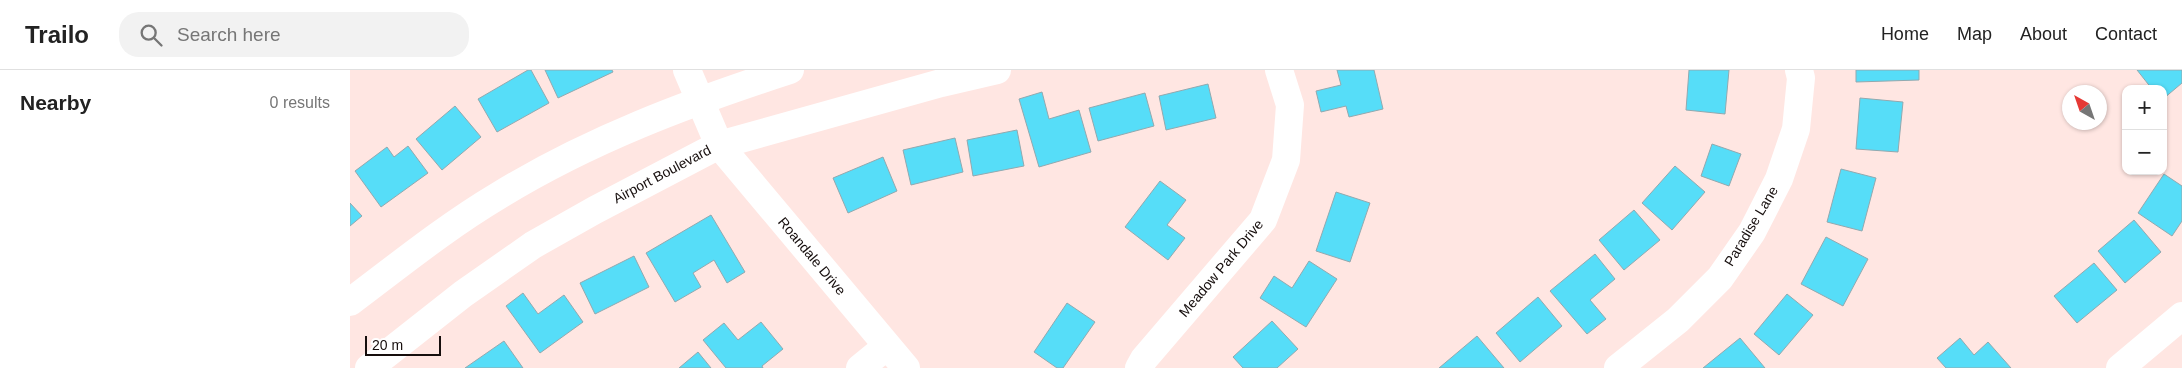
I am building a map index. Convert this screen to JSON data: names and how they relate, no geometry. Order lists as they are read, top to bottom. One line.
{"streets":{"street":["Airport Boulevard","Paradise Lane","Roandale Drive","Meadow Park Drive"]},"crossings":[["Airport Boulevard","Roandale Drive"]],"scale_bar":"20 m","north":"top left","page":{"header":"Trailo","search":"Search here","nav":["Home","Map","About","Contact"],"heading":["Nearby","0 results"],"map_buttons":["+","−"],"scale":"20 m"}}
